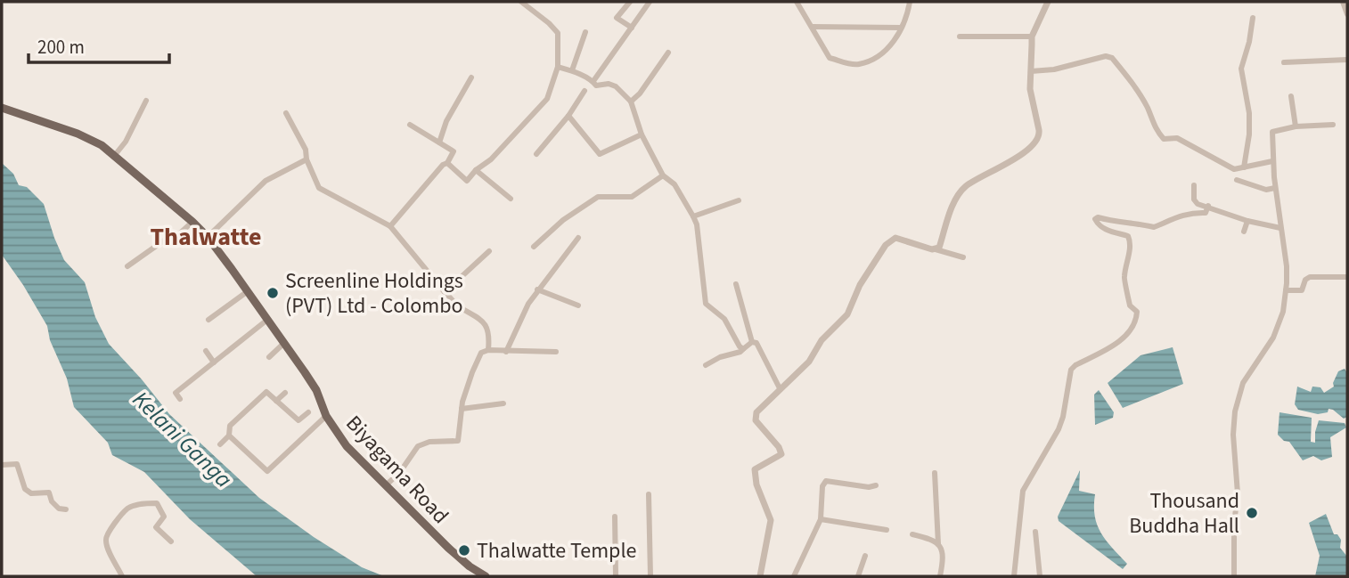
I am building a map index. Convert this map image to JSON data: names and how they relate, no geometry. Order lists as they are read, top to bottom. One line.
{"streets":{"main road":["Biyagama Road"]},"districts":["Thalwatte"],"water":["Kelani Ganga"],"places":["Screenline Holdings (PVT) Ltd - Colombo","Thousand Buddha Hall","Thalwatte Temple"],"scale_bar":"200 m"}
